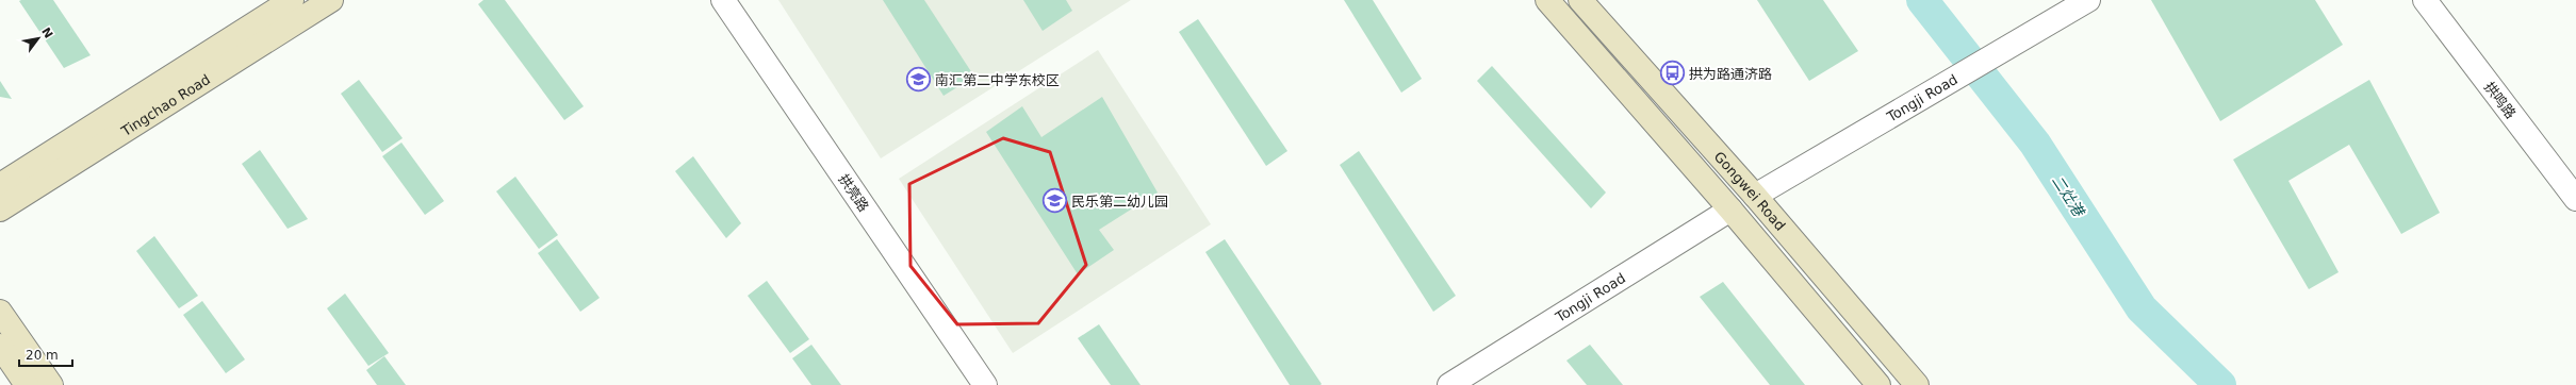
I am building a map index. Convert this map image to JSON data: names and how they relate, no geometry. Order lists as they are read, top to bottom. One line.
{"streets":{"main road":["Tingchao Road","Gongwei Road"],"street":["Tongji Road","拱鸣路","拱亮路"]},"crossings":[["Tongji Road","Gongwei Road"]],"water":["二灶港"],"places":{"bus stop":["拱为路通济路"],"school or university":["南汇第二中学东校区","民乐第二幼儿园"]},"scale_bar":"20 m","north":"top right"}
